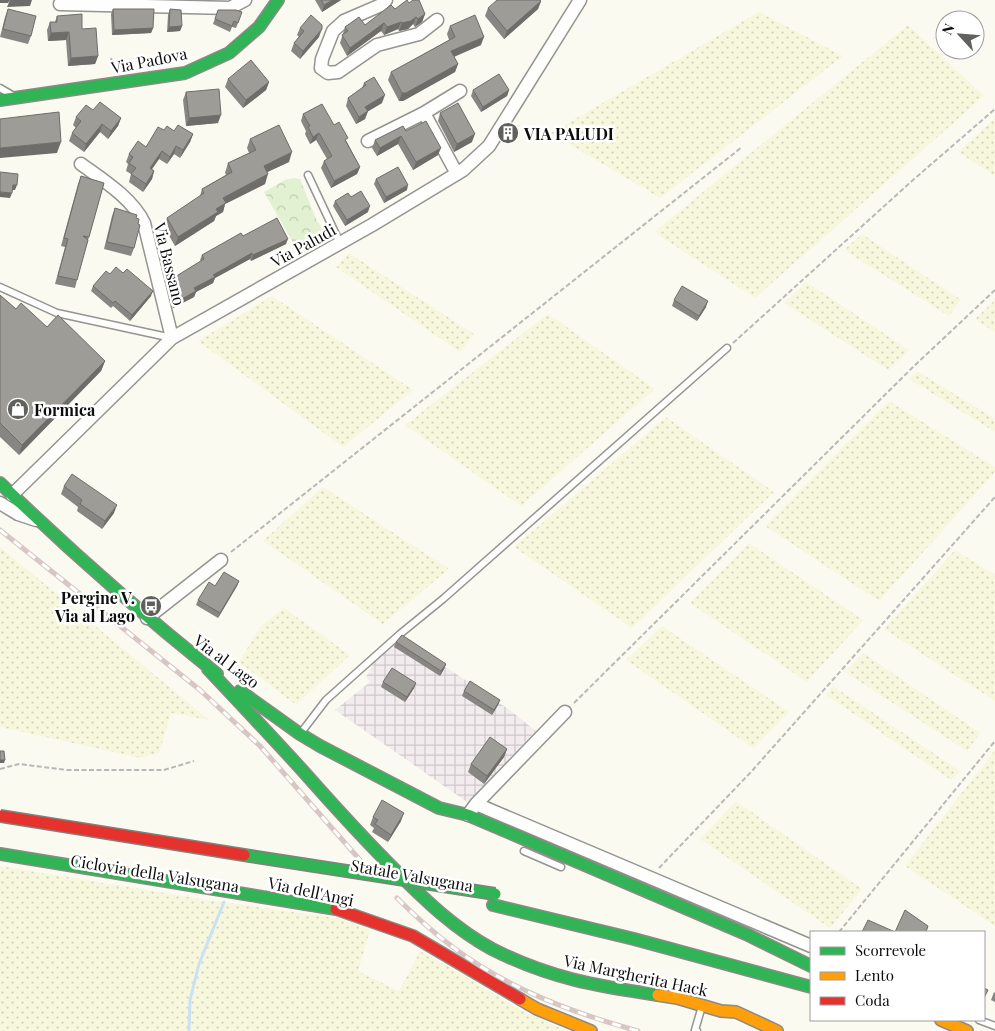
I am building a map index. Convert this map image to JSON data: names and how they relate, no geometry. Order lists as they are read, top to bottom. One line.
{"streets":{"main road":["Via Padova","Via al Lago","Statale Valsugana","Via dell'Angi","Via Margherita Hack"],"street":["Via Paludi","Via Bassano"]},"crossings":[["Via Paludi","Via Bassano"],["Via Paludi","Via al Lago"],["Via al Lago","Via Margherita Hack"]],"places":{"building":["VIA PALUDI"],"shop":["Formica"],"bus stop":["Pergine V. Via al Lago"]},"legend":["Scorrevole","Lento","Coda"],"north":"top left"}
